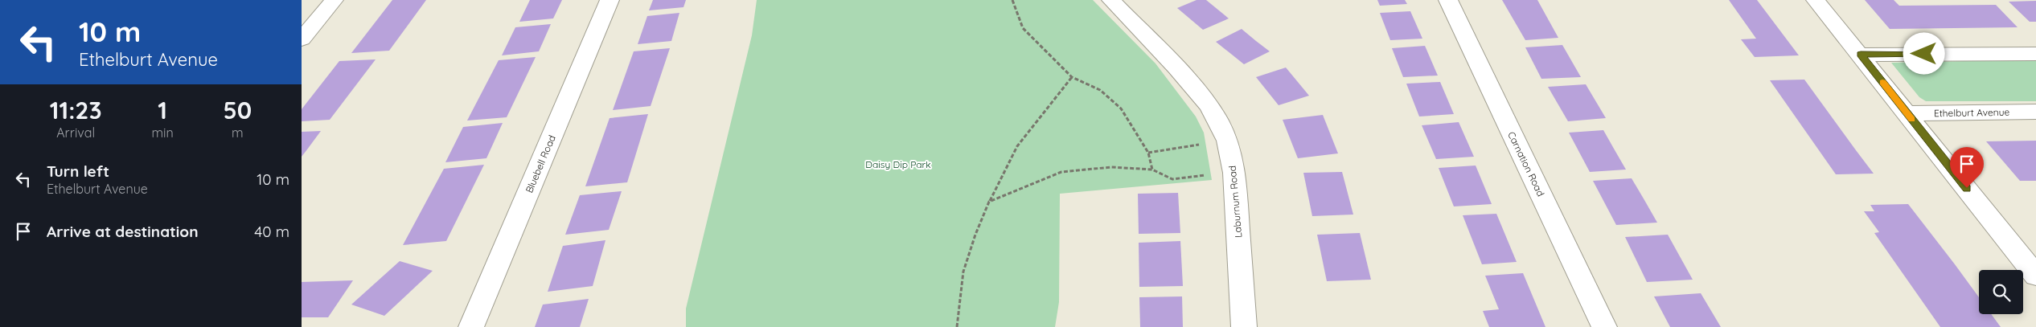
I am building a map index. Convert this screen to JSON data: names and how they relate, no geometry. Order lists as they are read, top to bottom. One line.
{"streets":{"street":["Ethelburt Avenue","Bluebell Road","Carnation Road","Laburnum Road"]},"parks":["Daisy Dip Park"],"page":{"turn":["10 m","Ethelburt Avenue"],"eta":["11:23","Arrival","1","min","50","m"],"list":[{"name":"Turn left","note":"Ethelburt Avenue","value":"10 m"},{"name":"Arrive at destination","value":"40 m"}]}}
